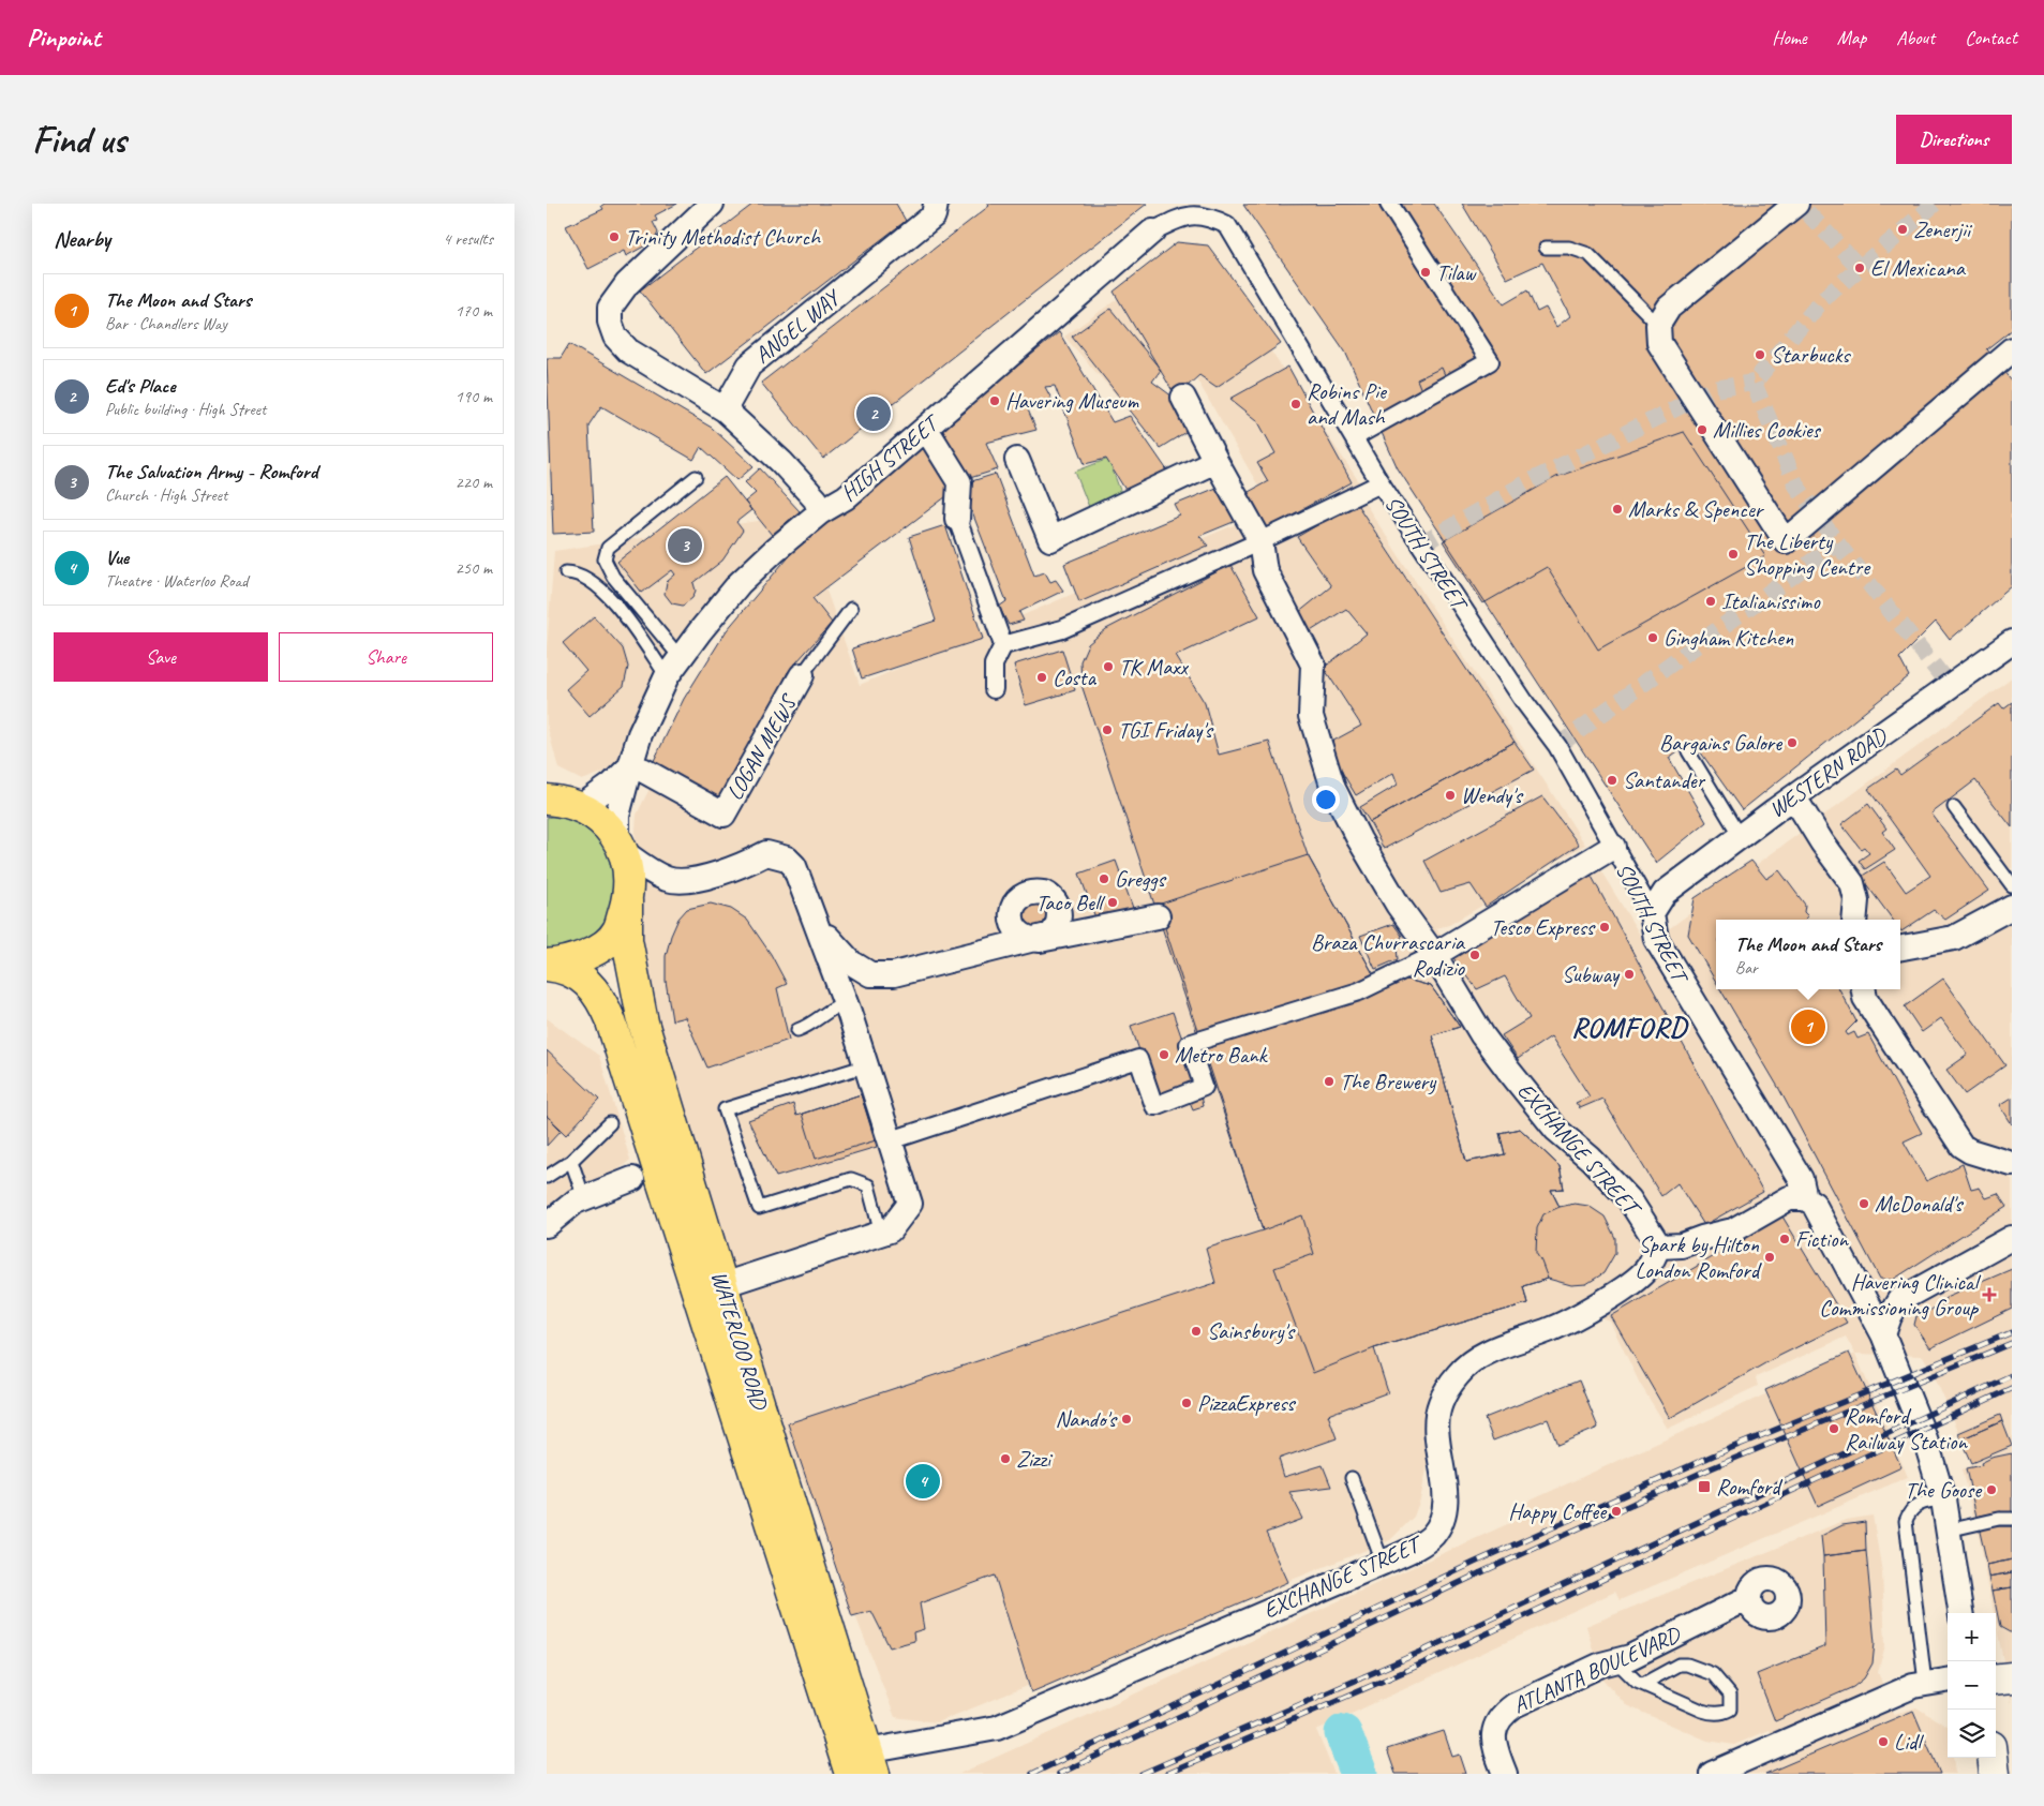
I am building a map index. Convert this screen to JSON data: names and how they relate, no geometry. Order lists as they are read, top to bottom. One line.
{"streets":{"main road":["WATERLOO ROAD"],"street":["ANGEL WAY","HIGH STREET","SOUTH STREET","LOGAN MEWS","WESTERN ROAD","EXCHANGE STREET","ATLANTA BOULEVARD"]},"crossings":[["HIGH STREET","SOUTH STREET"],["HIGH STREET","LOGAN MEWS"],["SOUTH STREET","WESTERN ROAD"],["EXCHANGE STREET","WATERLOO ROAD"]],"districts":["ROMFORD"],"places":{"other":["Zenerjii","Trinity Methodist Church","El Mexicana","Tilaw","Starbucks","Havering Museum","Robins Pie and Mash","Millies Cookies","Marks & Spencer","The Liberty Shopping Centre","Italianissimo","Gingham Kitchen","TK Maxx","Costa","TGI Friday's","Bargains Galore","Santander","Wendy's","Greggs","Taco Bell","Tesco Express","Braza Churrascaria Rodizio","Subway","Metro Bank","The Brewery","McDonald's","Fiction","Spark by Hilton London Romford","Sainsbury's","PizzaExpress","Nando's","Romford Railway Station","Zizzi","The Goose","Happy Coffee","Lidl"],"health":["Havering Clinical Commissioning Group"],"transit":["Romford"]},"page":{"header":"Pinpoint","nav":["Home","Map","About","Contact"],"buttons":["Directions",["Save","Share"]],"title":"Find us","heading":["Nearby","4 results"],"list":[{"mark":"1","name":"The Moon and Stars","note":"Bar · Chandlers Way","value":"170 m"},{"mark":"2","name":"Ed's Place","note":"Public building · High Street","value":"190 m"},{"mark":"3","name":"The Salvation Army - Romford","note":"Church · High Street","value":"220 m"},{"mark":"4","name":"Vue","note":"Theatre · Waterloo Road","value":"250 m"}],"pins":["2","3","1","4"],"popup":["The Moon and Stars","Bar"],"map_buttons":["+","−"]}}
